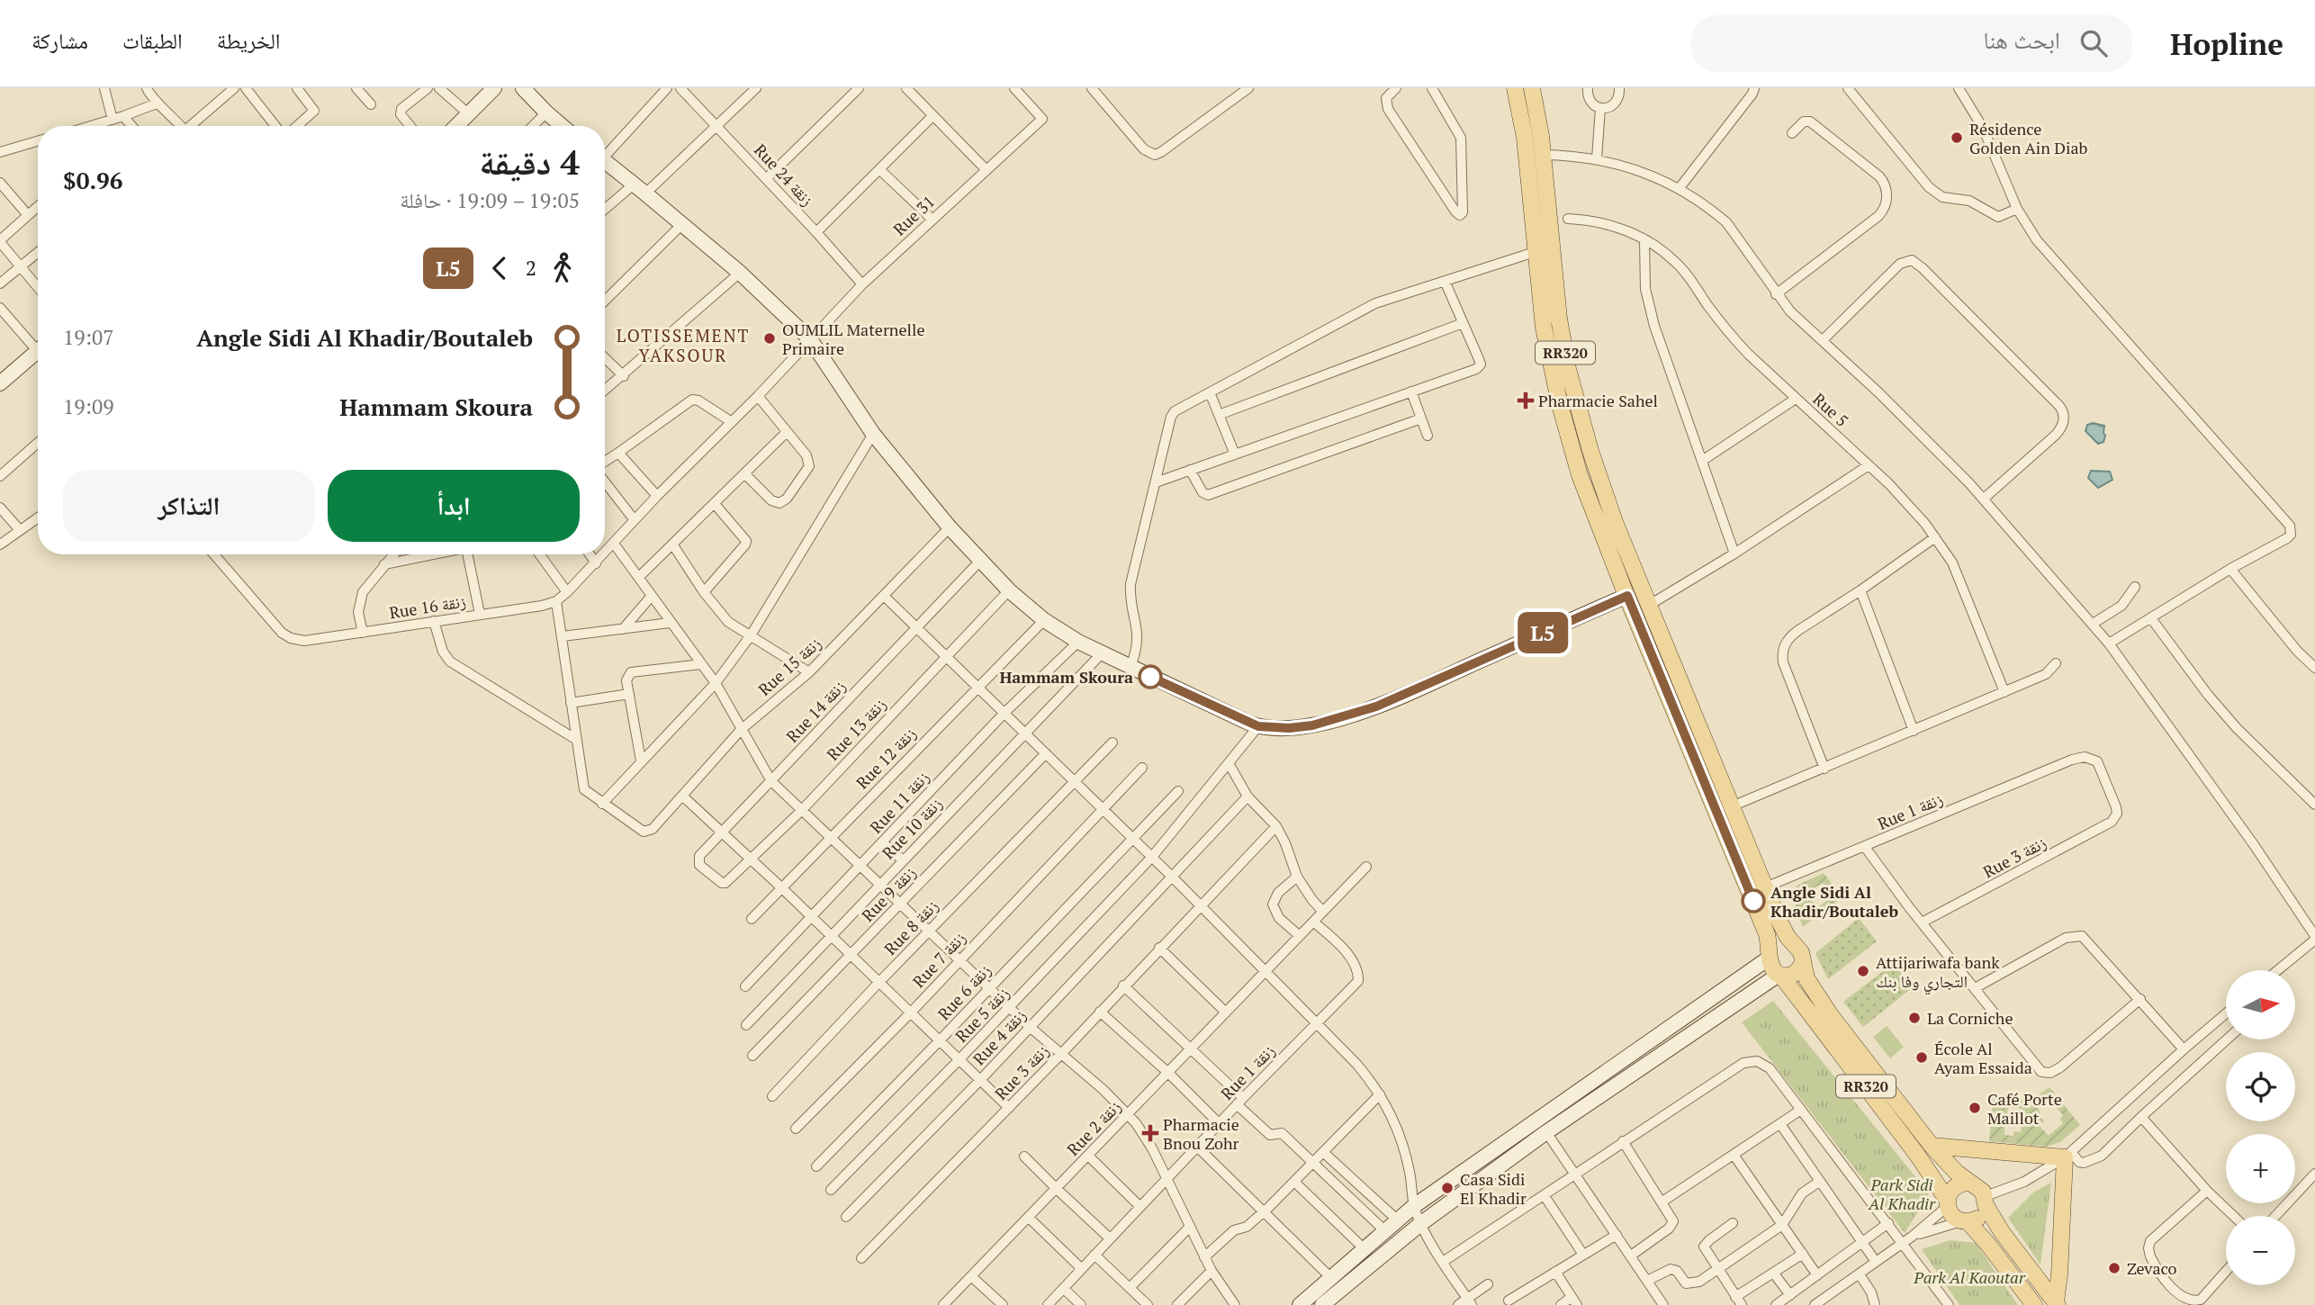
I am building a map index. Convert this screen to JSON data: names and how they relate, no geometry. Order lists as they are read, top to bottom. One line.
{"streets":{"main road":["RR320"],"street":["Rue 24 زنقة","Rue 31","Rue 5","Rue 16 زنقة","Rue 15 زنقة","Rue 14 زنقة","Rue 13 زنقة","Rue 12 زنقة","Rue 11 زنقة","Rue 1 زنقة","Rue 10 زنقة","Rue 3 زنقة","Rue 9 زنقة","Rue 8 زنقة","Rue 7 زنقة","Rue 6 زنقة","Rue 5 زنقة","Rue 4 زنقة","Rue 2 زنقة"]},"crossings":[["Rue 24 زنقة","Rue 31"],["RR320","Rue 1 زنقة"],["Rue 14 زنقة","Rue 13 زنقة"],["Rue 1 زنقة","Rue 3 زنقة"],["Rue 1 زنقة","Rue 2 زنقة"]],"districts":["LOTISSEMENT YAKSOUR"],"parks":["Park Sidi Al Khadir","Park Al Kaoutar"],"places":{"other":["Résidence Golden Ain Diab","OUMLIL Maternelle Primaire","Hammam Skoura","Angle Sidi Al Khadir/Boutaleb","Attijariwafa bank التجاري وفا بنك","La Corniche","École Al Ayam Essaida","Café Porte Maillot","Casa Sidi El Khadir","Zevaco"],"health":["Pharmacie Sahel","Pharmacie Bnou Zohr"]},"lines":["bus line L5"],"north":"right","page":{"header":"Hopline","search":"ابحث هنا","nav":["الخريطة","الطبقات","مشاركة"],"on_map":"L5","heading":["4 دقيقة","19:05 – 19:09 · حافلة","$0.96"],"legs":["2","L5"],"list":[{"name":"Angle Sidi Al Khadir/Boutaleb","value":"19:07"},{"name":"Hammam Skoura","value":"19:09"}],"buttons":["ابدأ","التذاكر"],"map_buttons":["+","−"]}}
